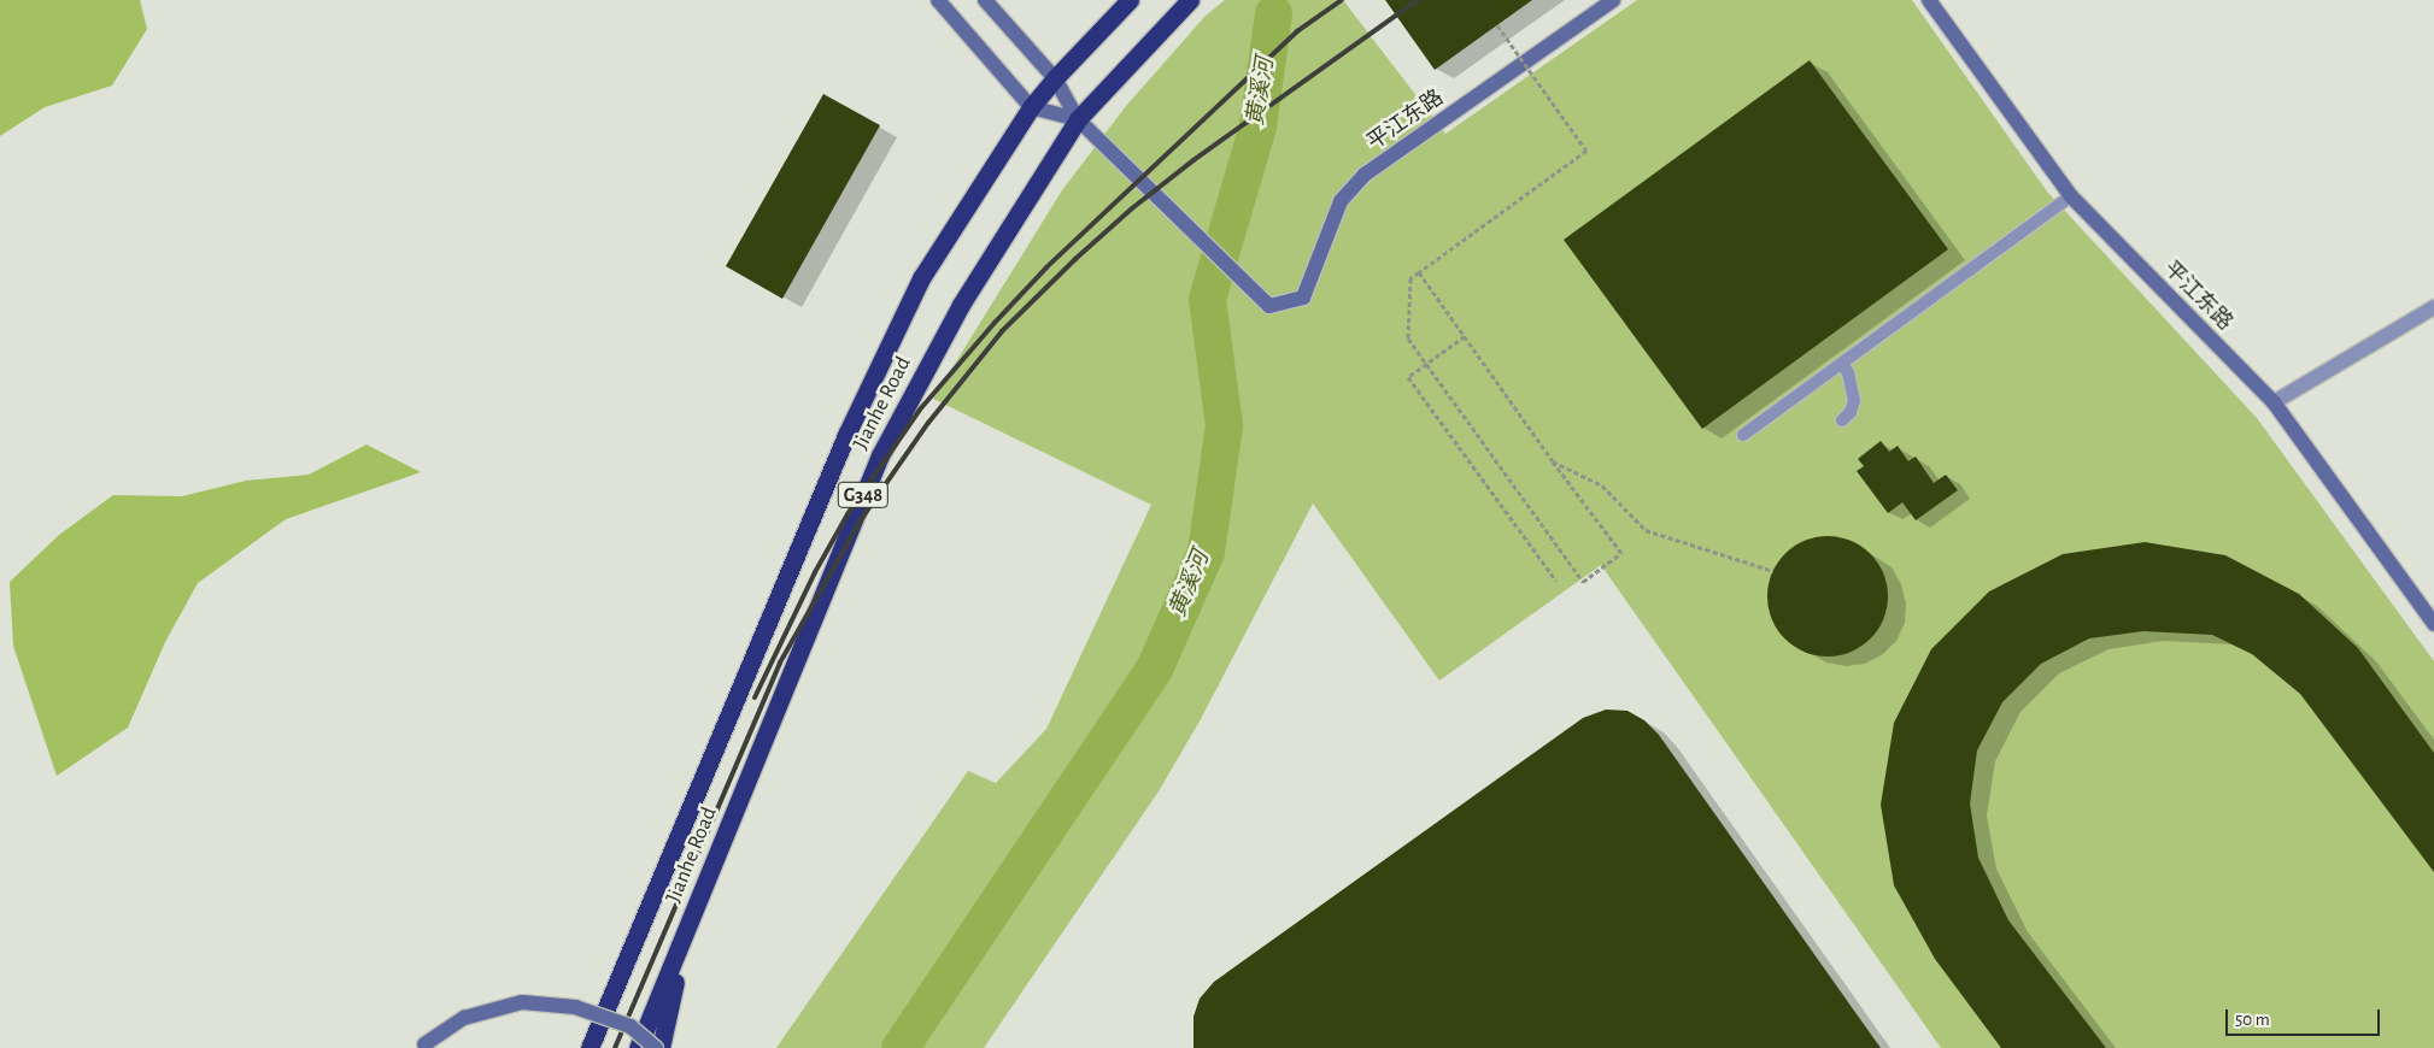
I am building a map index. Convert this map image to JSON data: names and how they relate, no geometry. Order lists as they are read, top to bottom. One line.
{"streets":{"highway":["Jianhe Road","G348"],"street":["平江东路"]},"crossings":[["平江东路","Jianhe Road"]],"water":["黄溪河"],"scale_bar":"50 m"}
